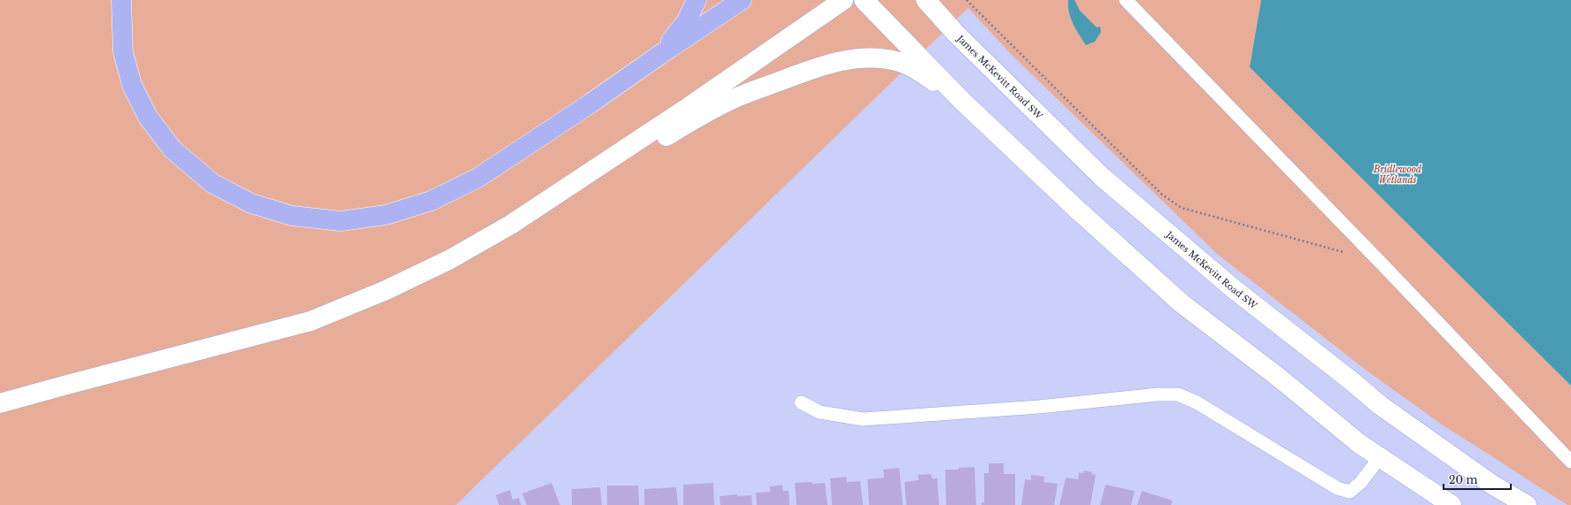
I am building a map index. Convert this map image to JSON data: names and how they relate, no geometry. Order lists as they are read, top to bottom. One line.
{"streets":{"main road":["James McKevitt Road SW"]},"parks":["Bridlewood Wetlands"],"scale_bar":"20 m"}
